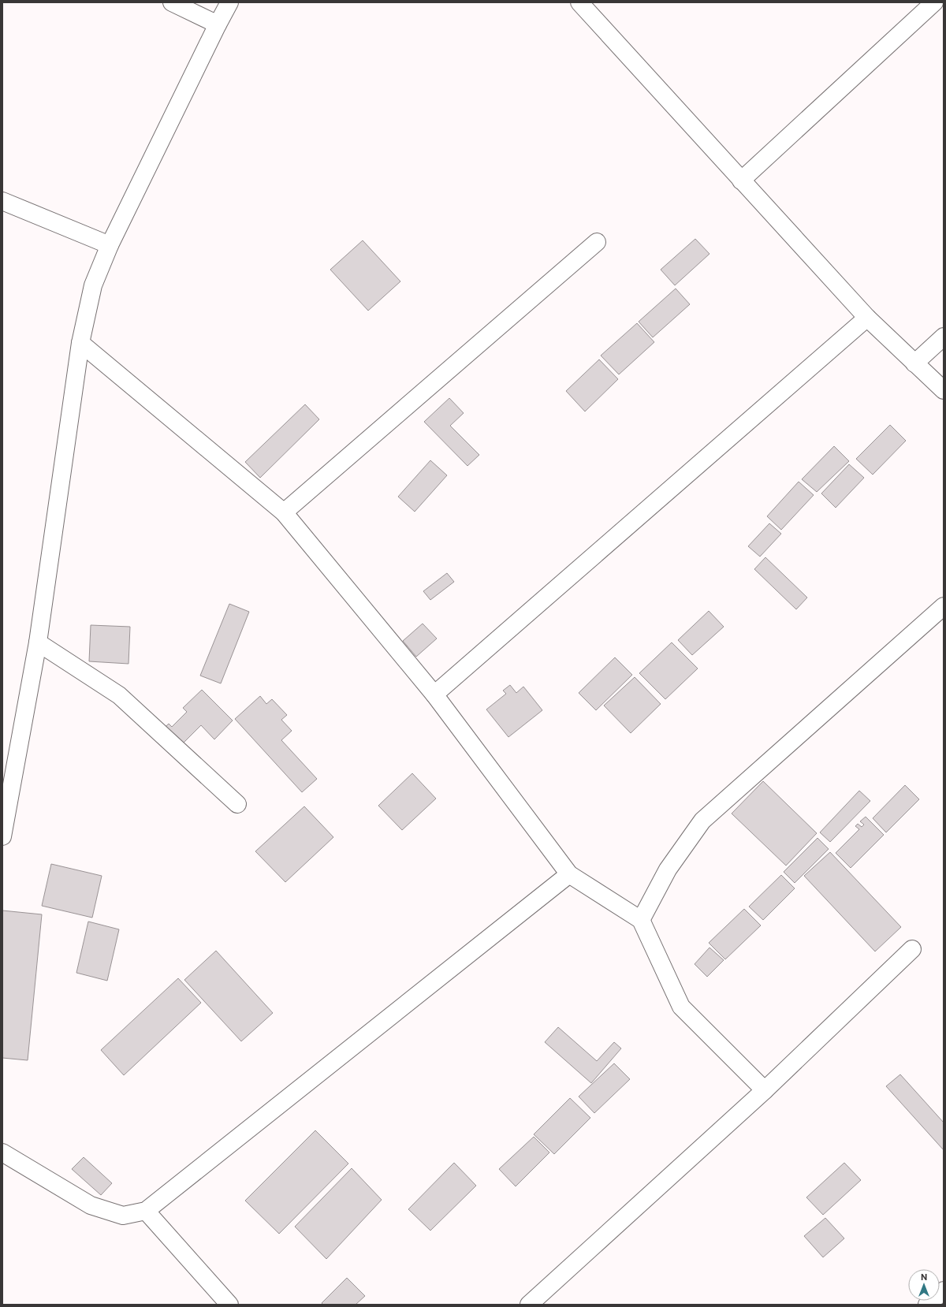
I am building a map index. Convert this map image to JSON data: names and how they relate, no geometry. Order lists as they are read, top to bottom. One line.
{"north":"top"}
